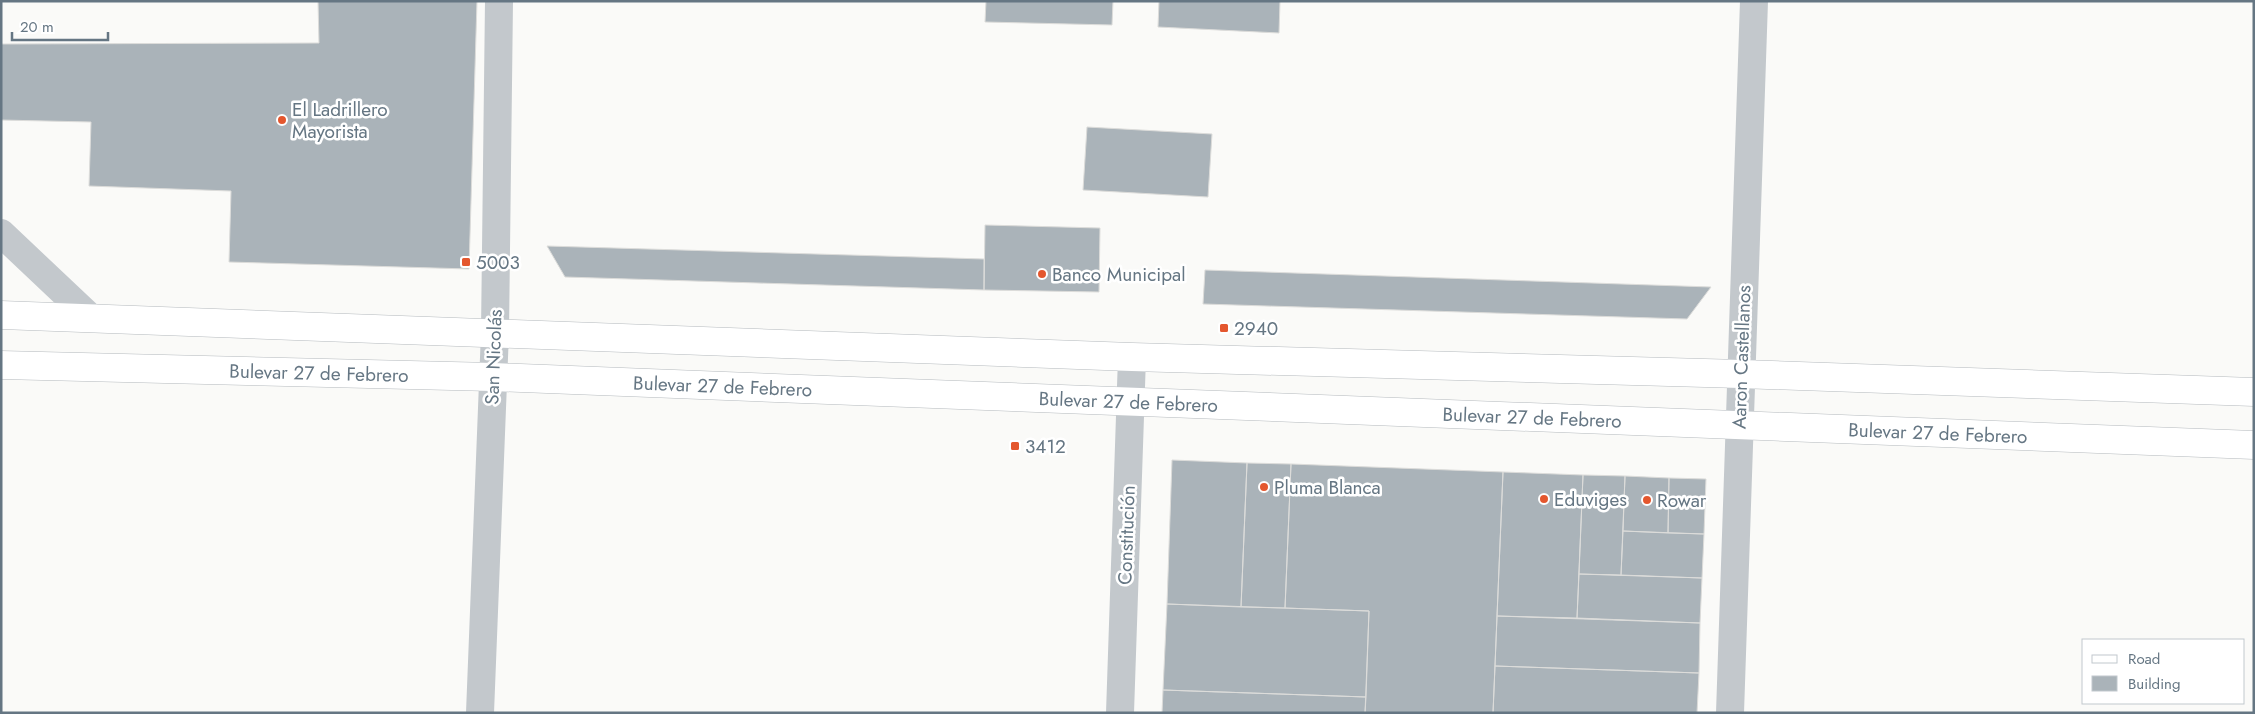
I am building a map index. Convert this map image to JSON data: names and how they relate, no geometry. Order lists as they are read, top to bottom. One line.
{"streets":{"main road":["Bulevar 27 de Febrero"],"street":["San Nicolás","Aaron Castellanos","Constitución"]},"crossings":[["San Nicolás","Bulevar 27 de Febrero"],["Aaron Castellanos","Bulevar 27 de Febrero"],["Bulevar 27 de Febrero","Constitución"]],"places":{"other":["El Ladrillero Mayorista","Banco Municipal","Pluma Blanca","Eduviges","Rowar"],"transit":["5003","2940","3412"]},"legend":["Road","Building"],"scale_bar":"20 m"}
